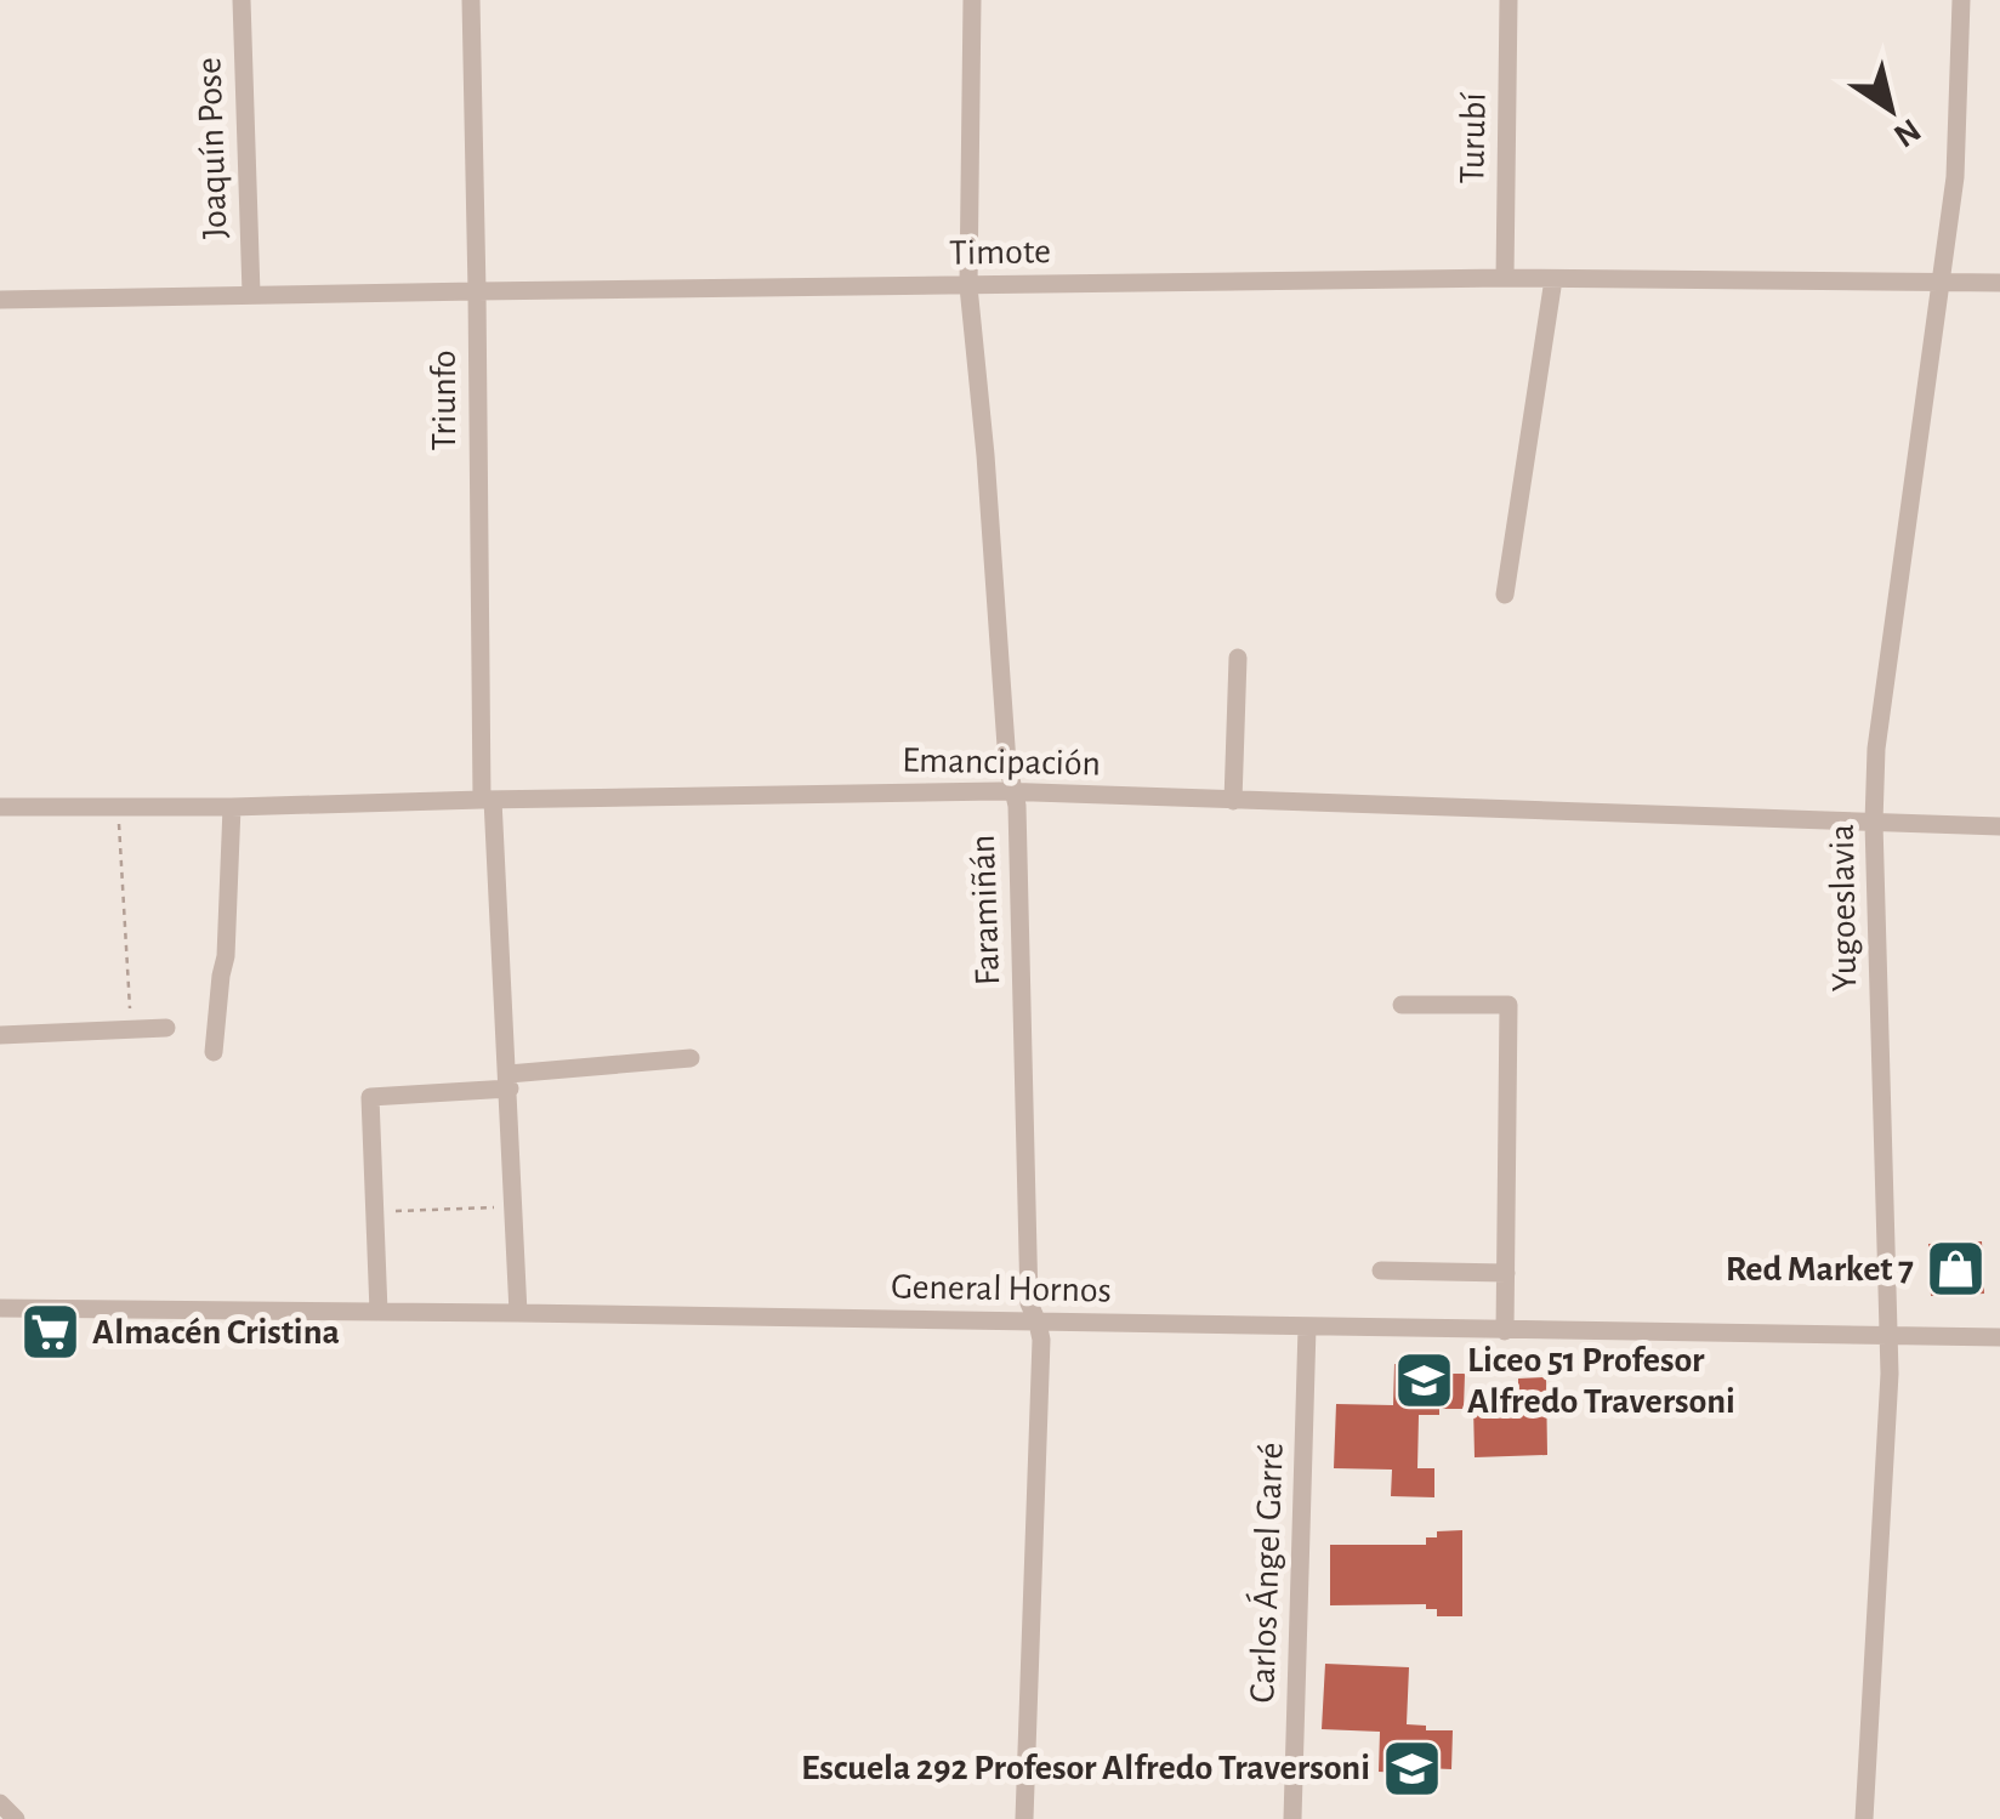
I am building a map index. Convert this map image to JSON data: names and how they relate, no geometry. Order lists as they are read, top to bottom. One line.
{"streets":{"street":["Turubí","Joaquín Pose","Timote","Triunfo","Emancipación","Yugoeslavia","Faramiñán","General Hornos","Carlos Ángel Garré"]},"crossings":[["Turubí","Timote"],["Joaquín Pose","Timote"],["Timote","Triunfo"],["Timote","Yugoeslavia"],["Timote","Faramiñán"],["Triunfo","Emancipación"],["Triunfo","General Hornos"],["Emancipación","Yugoeslavia"],["Emancipación","Faramiñán"],["Yugoeslavia","General Hornos"],["Faramiñán","General Hornos"],["General Hornos","Carlos Ángel Garré"]],"places":{"shop":["Red Market 7"],"supermarket":["Almacén Cristina"],"school or university":["Liceo 51 Profesor Alfredo Traversoni","Escuela 292 Profesor Alfredo Traversoni"]},"north":"bottom right"}
